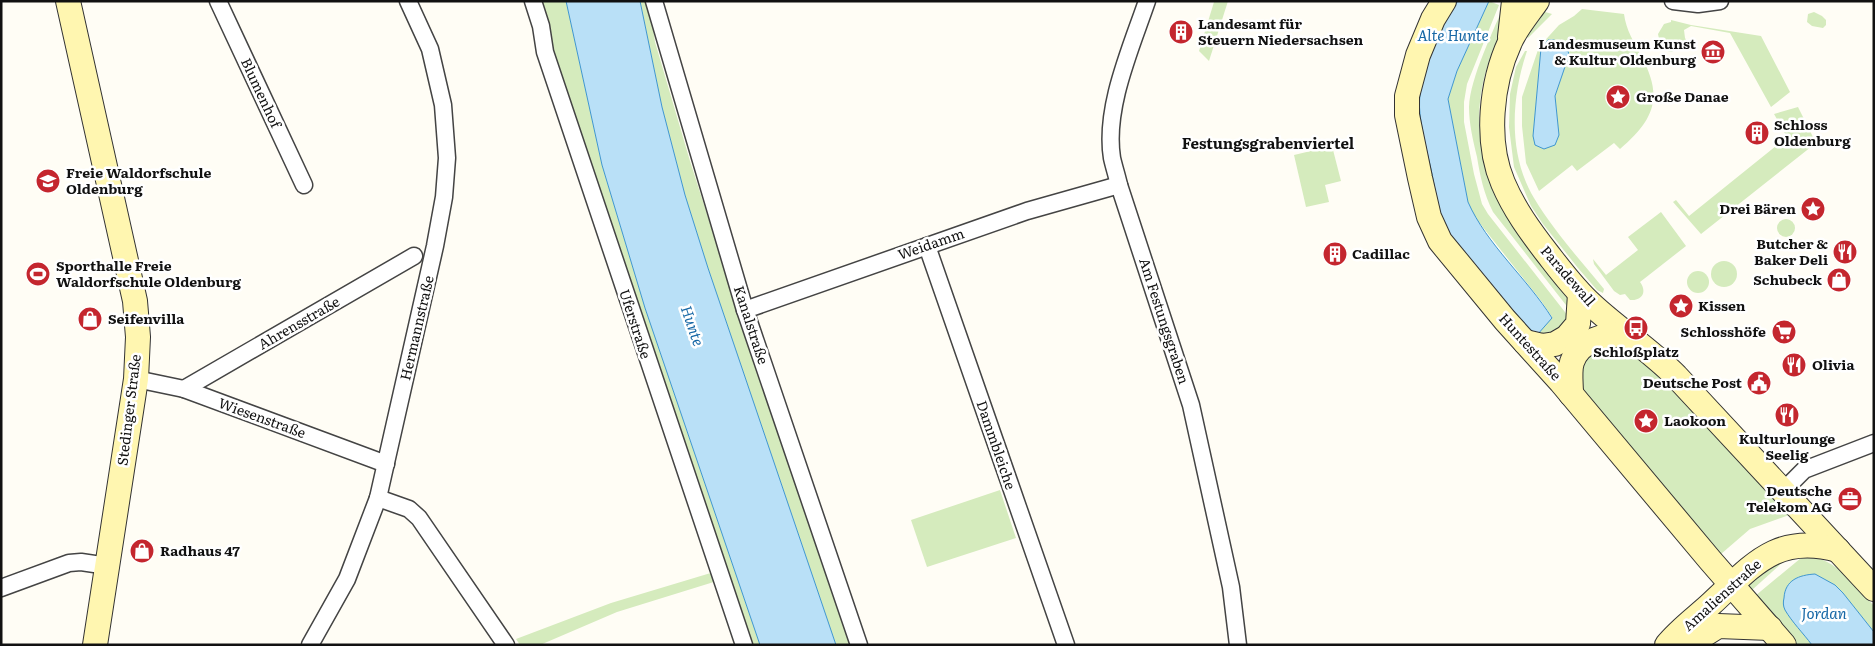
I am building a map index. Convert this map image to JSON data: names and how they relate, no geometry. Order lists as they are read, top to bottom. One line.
{"streets":{"street":["Blumenhof","Weidamm","Paradewall","Am Festungsgraben","Ahrensstraße","Uferstraße","Kanalstraße","Hermannstraße","Huntestraße","Stedinger Straße","Wiesenstraße","Dammbleiche","Amalienstraße"]},"crossings":[["Weidamm","Am Festungsgraben"],["Weidamm","Kanalstraße"],["Weidamm","Dammbleiche"],["Paradewall","Amalienstraße"],["Ahrensstraße","Wiesenstraße"],["Hermannstraße","Wiesenstraße"],["Huntestraße","Amalienstraße"],["Stedinger Straße","Wiesenstraße"]],"districts":["Festungsgrabenviertel"],"water":["Alte Hunte","Hunte","Jordan"],"places":{"building":["Landesamt für Steuern Niedersachsen","Schloss Oldenburg","Cadillac"],"museum":["Landesmuseum Kunst & Kultur Oldenburg"],"place":["Große Danae","Drei Bären","Kissen","Laokoon"],"school or university":["Freie Waldorfschule Oldenburg"],"restaurant":["Butcher & Baker Deli","Olivia","Kulturlounge Seelig"],"sports":["Sporthalle Freie Waldorfschule Oldenburg"],"shop":["Schubeck","Seifenvilla","Radhaus 47"],"bus stop":["Schloßplatz"],"supermarket":["Schlosshöfe"],"public building":["Deutsche Post"],"office":["Deutsche Telekom AG"]}}
